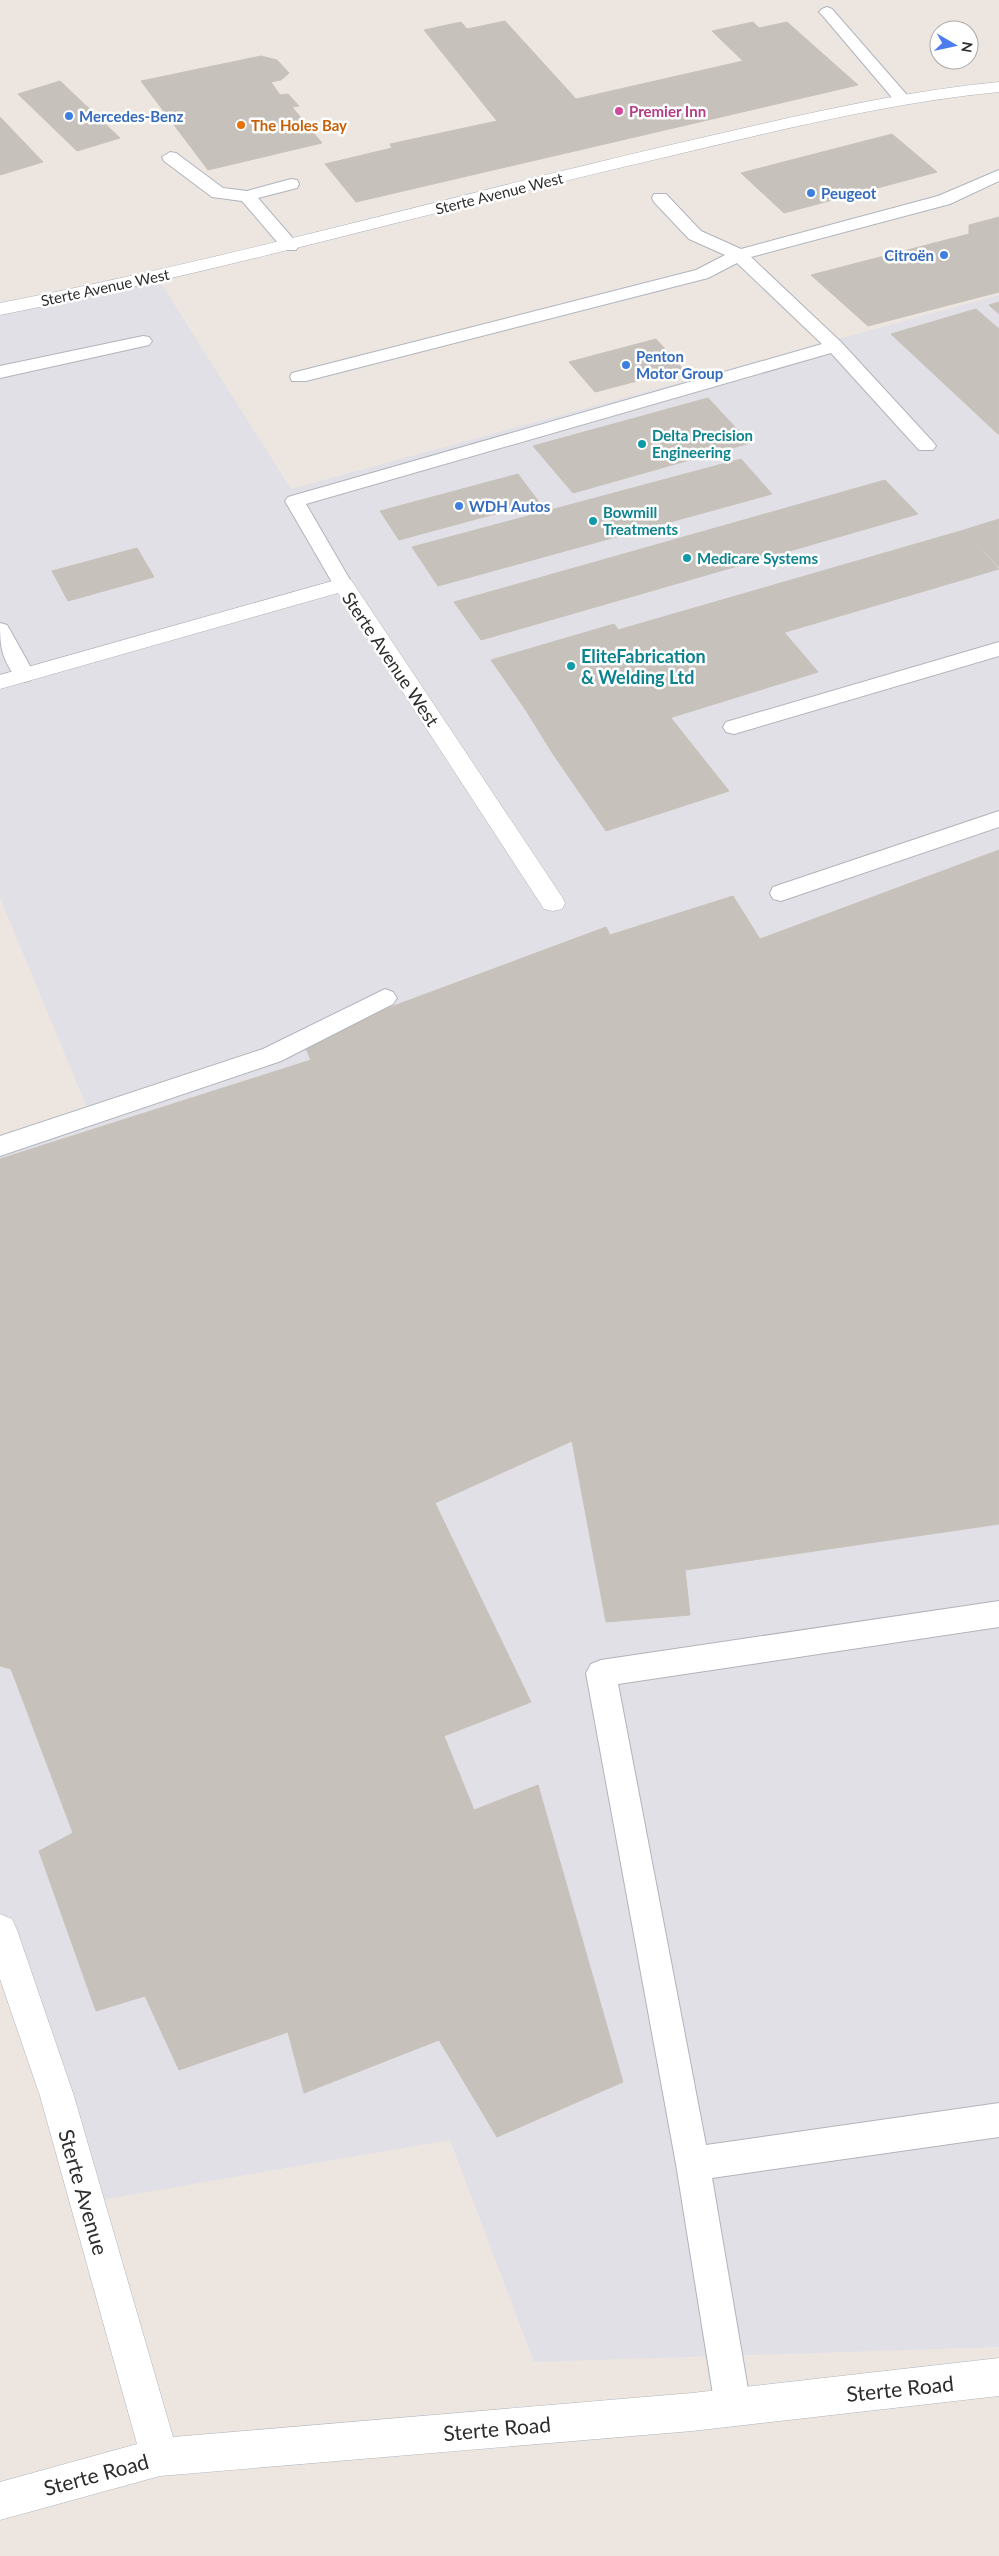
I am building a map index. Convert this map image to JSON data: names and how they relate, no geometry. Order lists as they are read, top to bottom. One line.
{"streets":{"street":["Sterte Avenue West","Sterte Avenue","Sterte Road"]},"crossings":[["Sterte Avenue","Sterte Road"]],"places":["Premier Inn","Mercedes-Benz","The Holes Bay","Peugeot","Citroën","Penton Motor Group","Delta Precision Engineering","WDH Autos","Bowmill Treatments","Medicare Systems","EliteFabrication & Welding Ltd"],"north":"right"}
